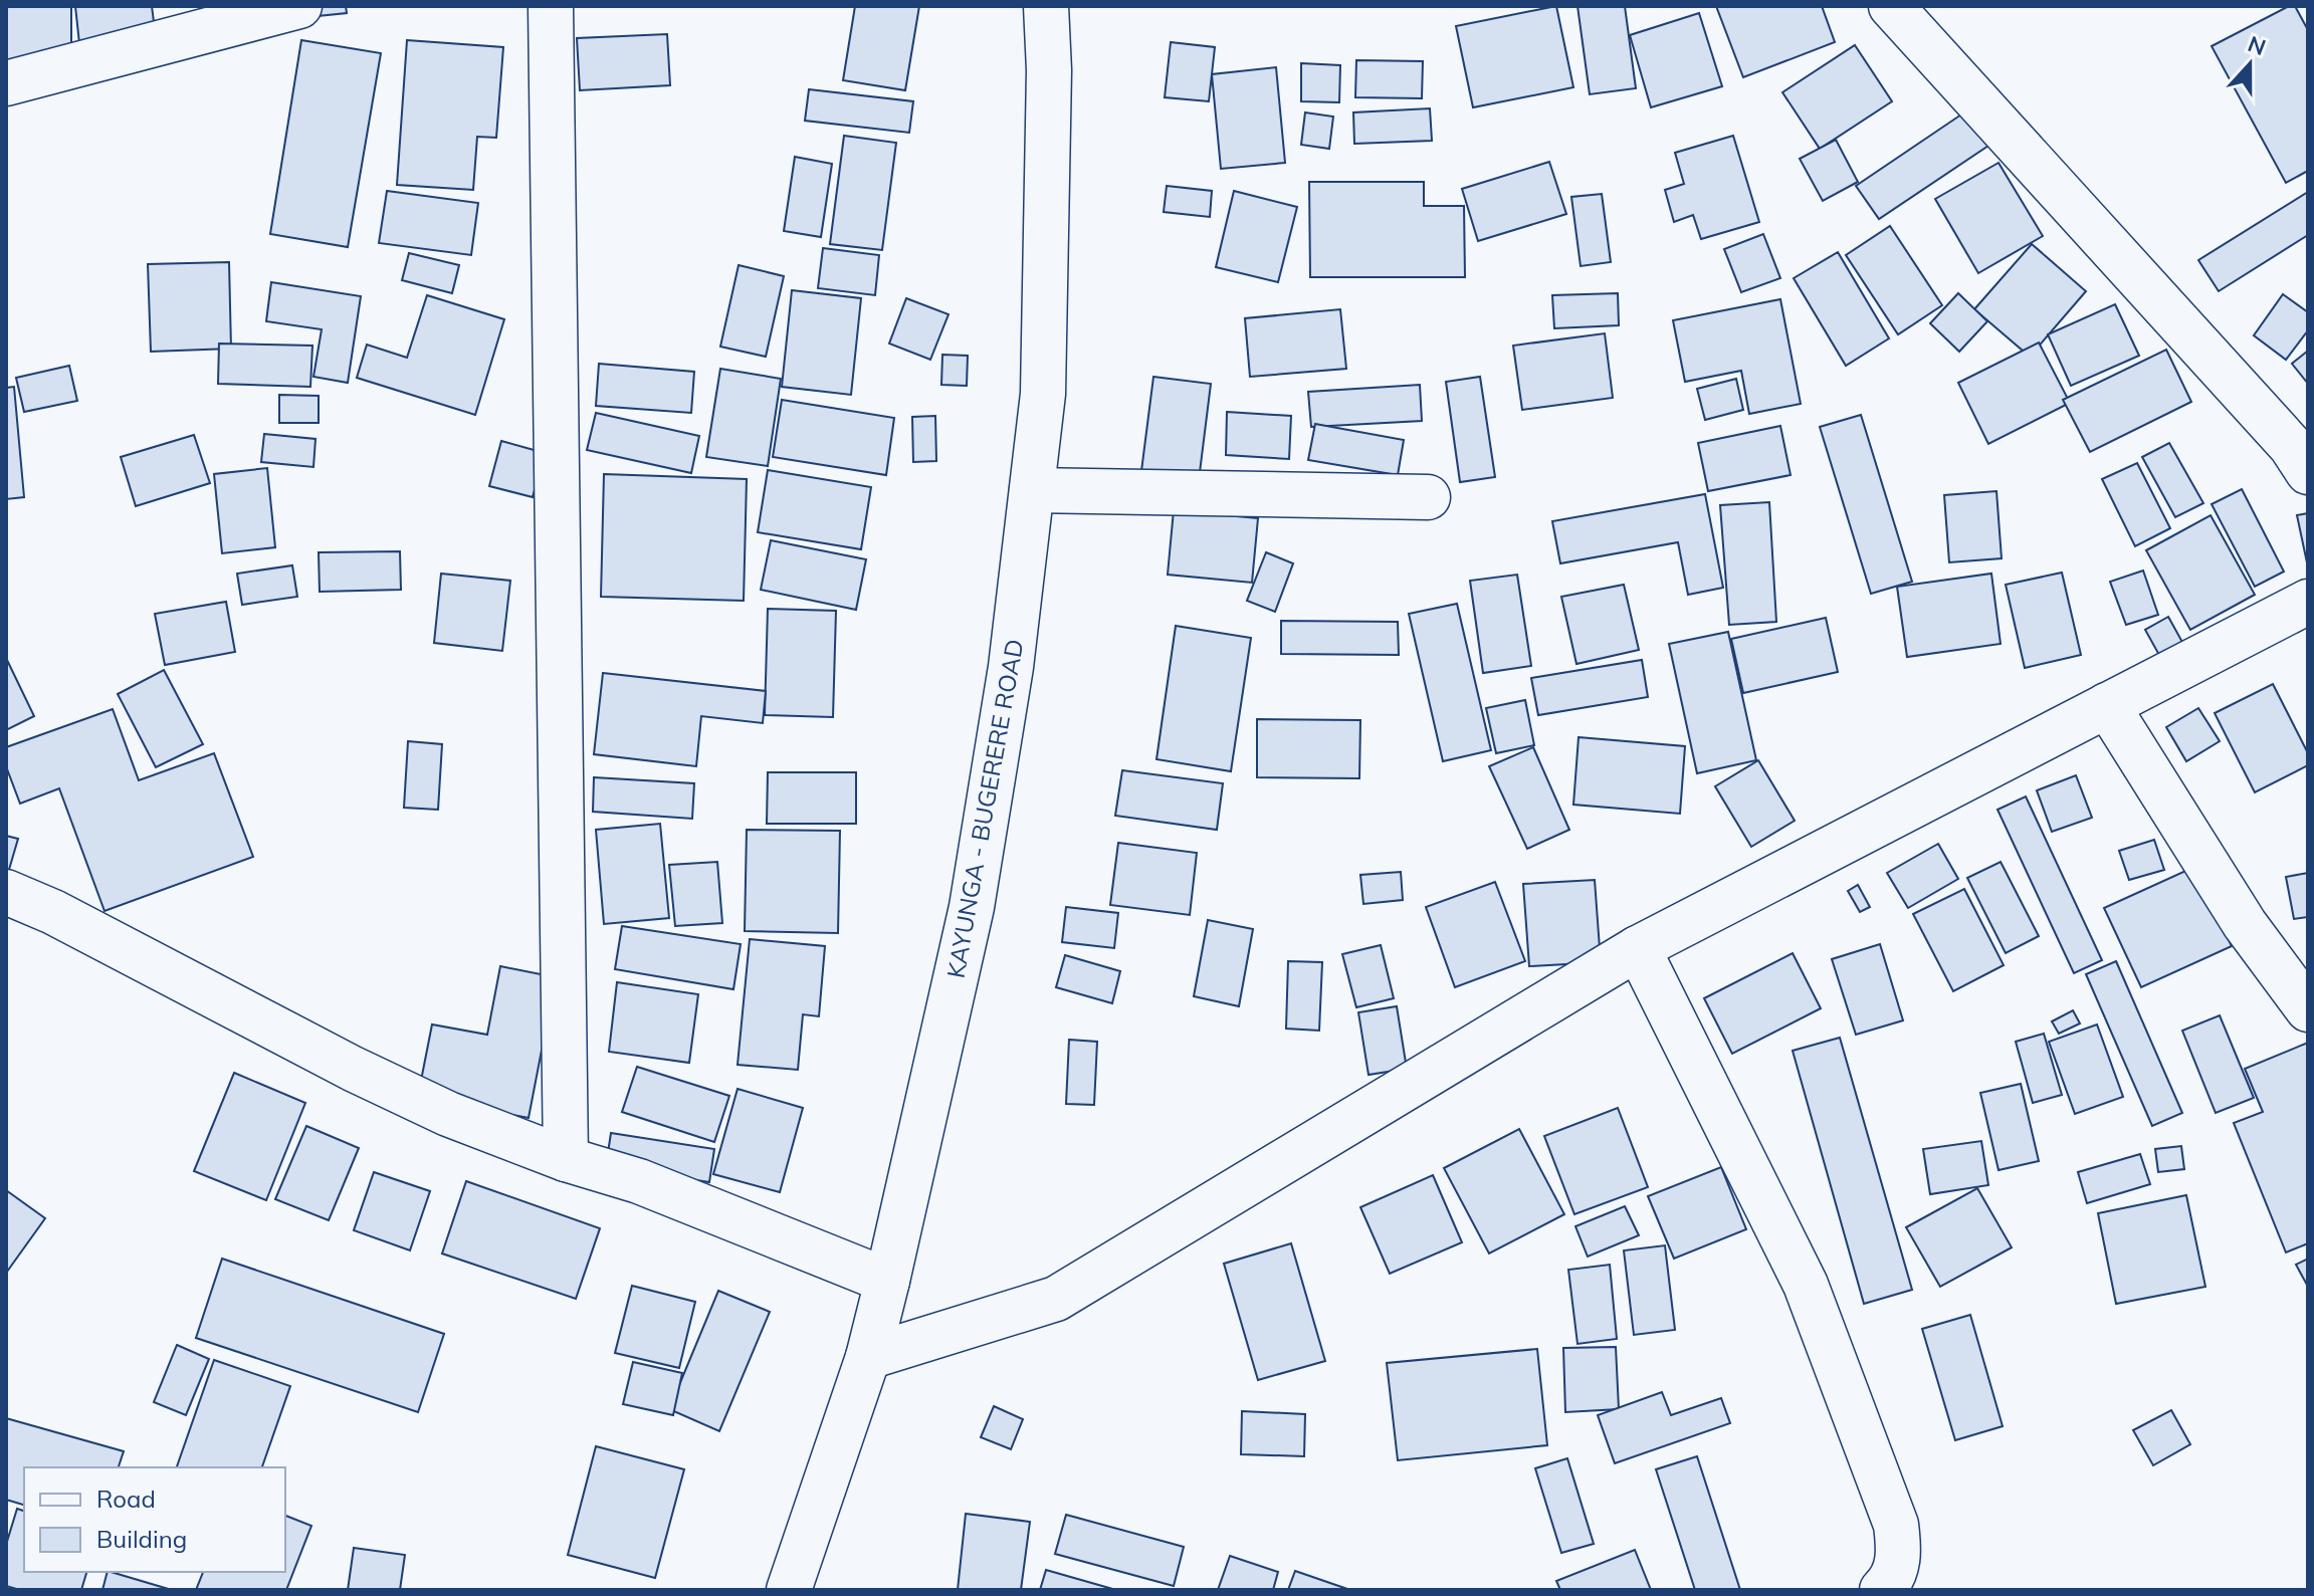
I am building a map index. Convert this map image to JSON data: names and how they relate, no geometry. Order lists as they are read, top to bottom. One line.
{"streets":{"street":["KAYUNGA - BUGERERE ROAD"]},"legend":["Road","Building"],"north":"top"}
